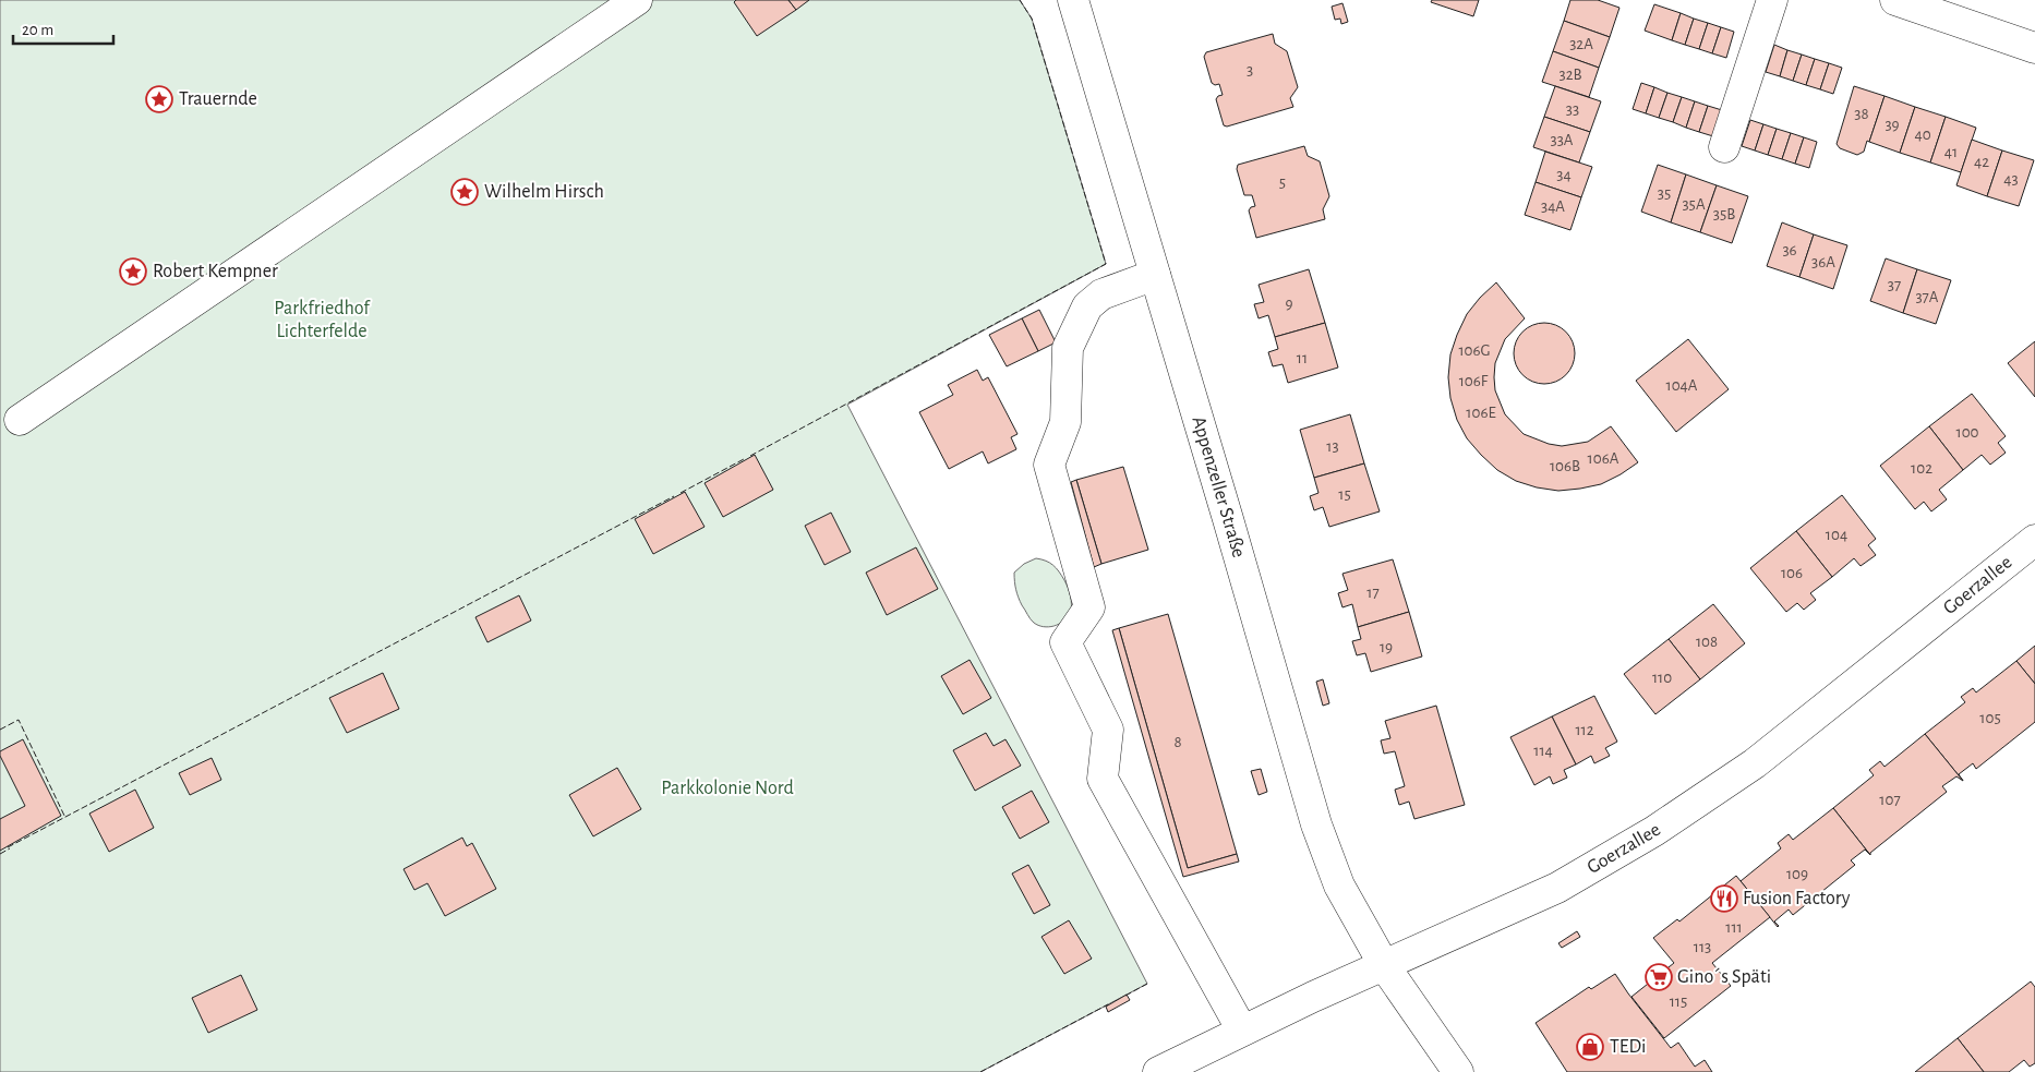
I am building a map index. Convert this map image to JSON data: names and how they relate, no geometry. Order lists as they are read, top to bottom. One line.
{"streets":{"main road":["Appenzeller Straße","Goerzallee"]},"crossings":[["Appenzeller Straße","Goerzallee"]],"parks":["Parkfriedhof Lichterfelde","Parkkolonie Nord"],"places":{"place":["Trauernde","Wilhelm Hirsch","Robert Kempner"],"restaurant":["Fusion Factory"],"supermarket":["Gino´s Späti"],"shop":["TEDi"]},"house_numbers":["32A","3","32B","33","38","39","40","33A","41","42","34","43","5","35","35A","34A","35B","36","36A","37","37A","9","106G","11","106F","104A","106E","100","13","106A","106B","102","15","104","106","17","108","19","110","105","112","8","114","107","109","111","113","115"],"scale_bar":"20 m"}
